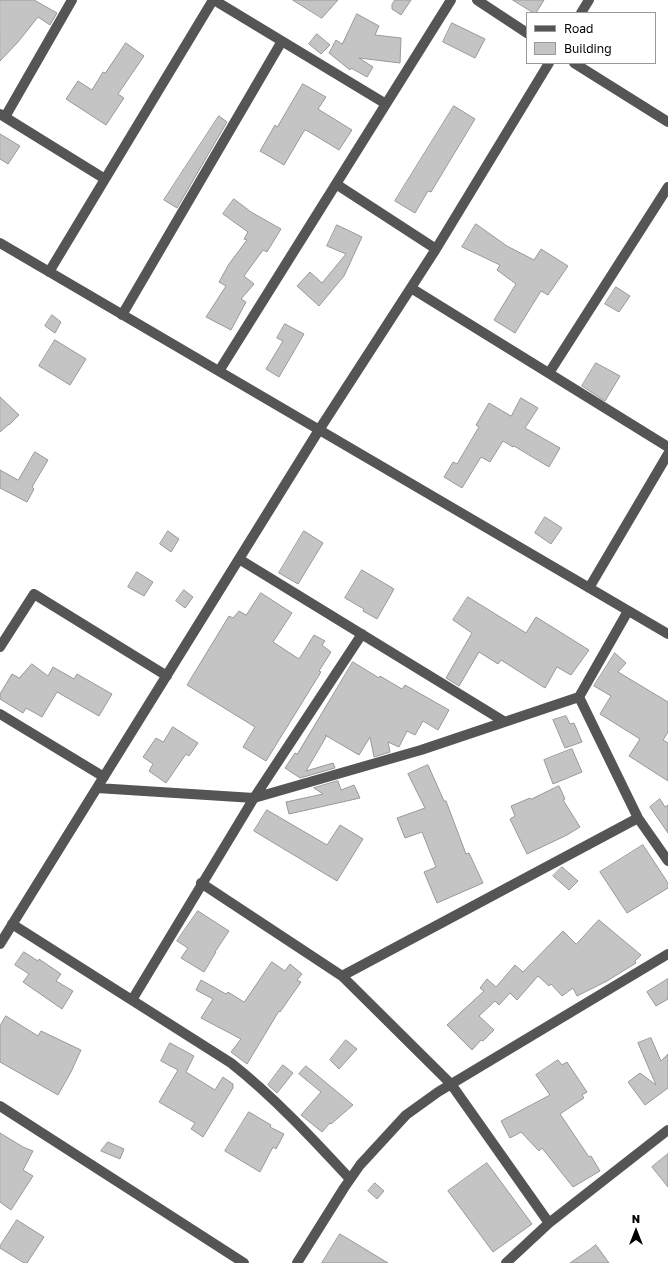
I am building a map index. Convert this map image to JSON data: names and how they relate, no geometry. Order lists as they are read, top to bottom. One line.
{"legend":["Road","Building"],"north":"top"}
